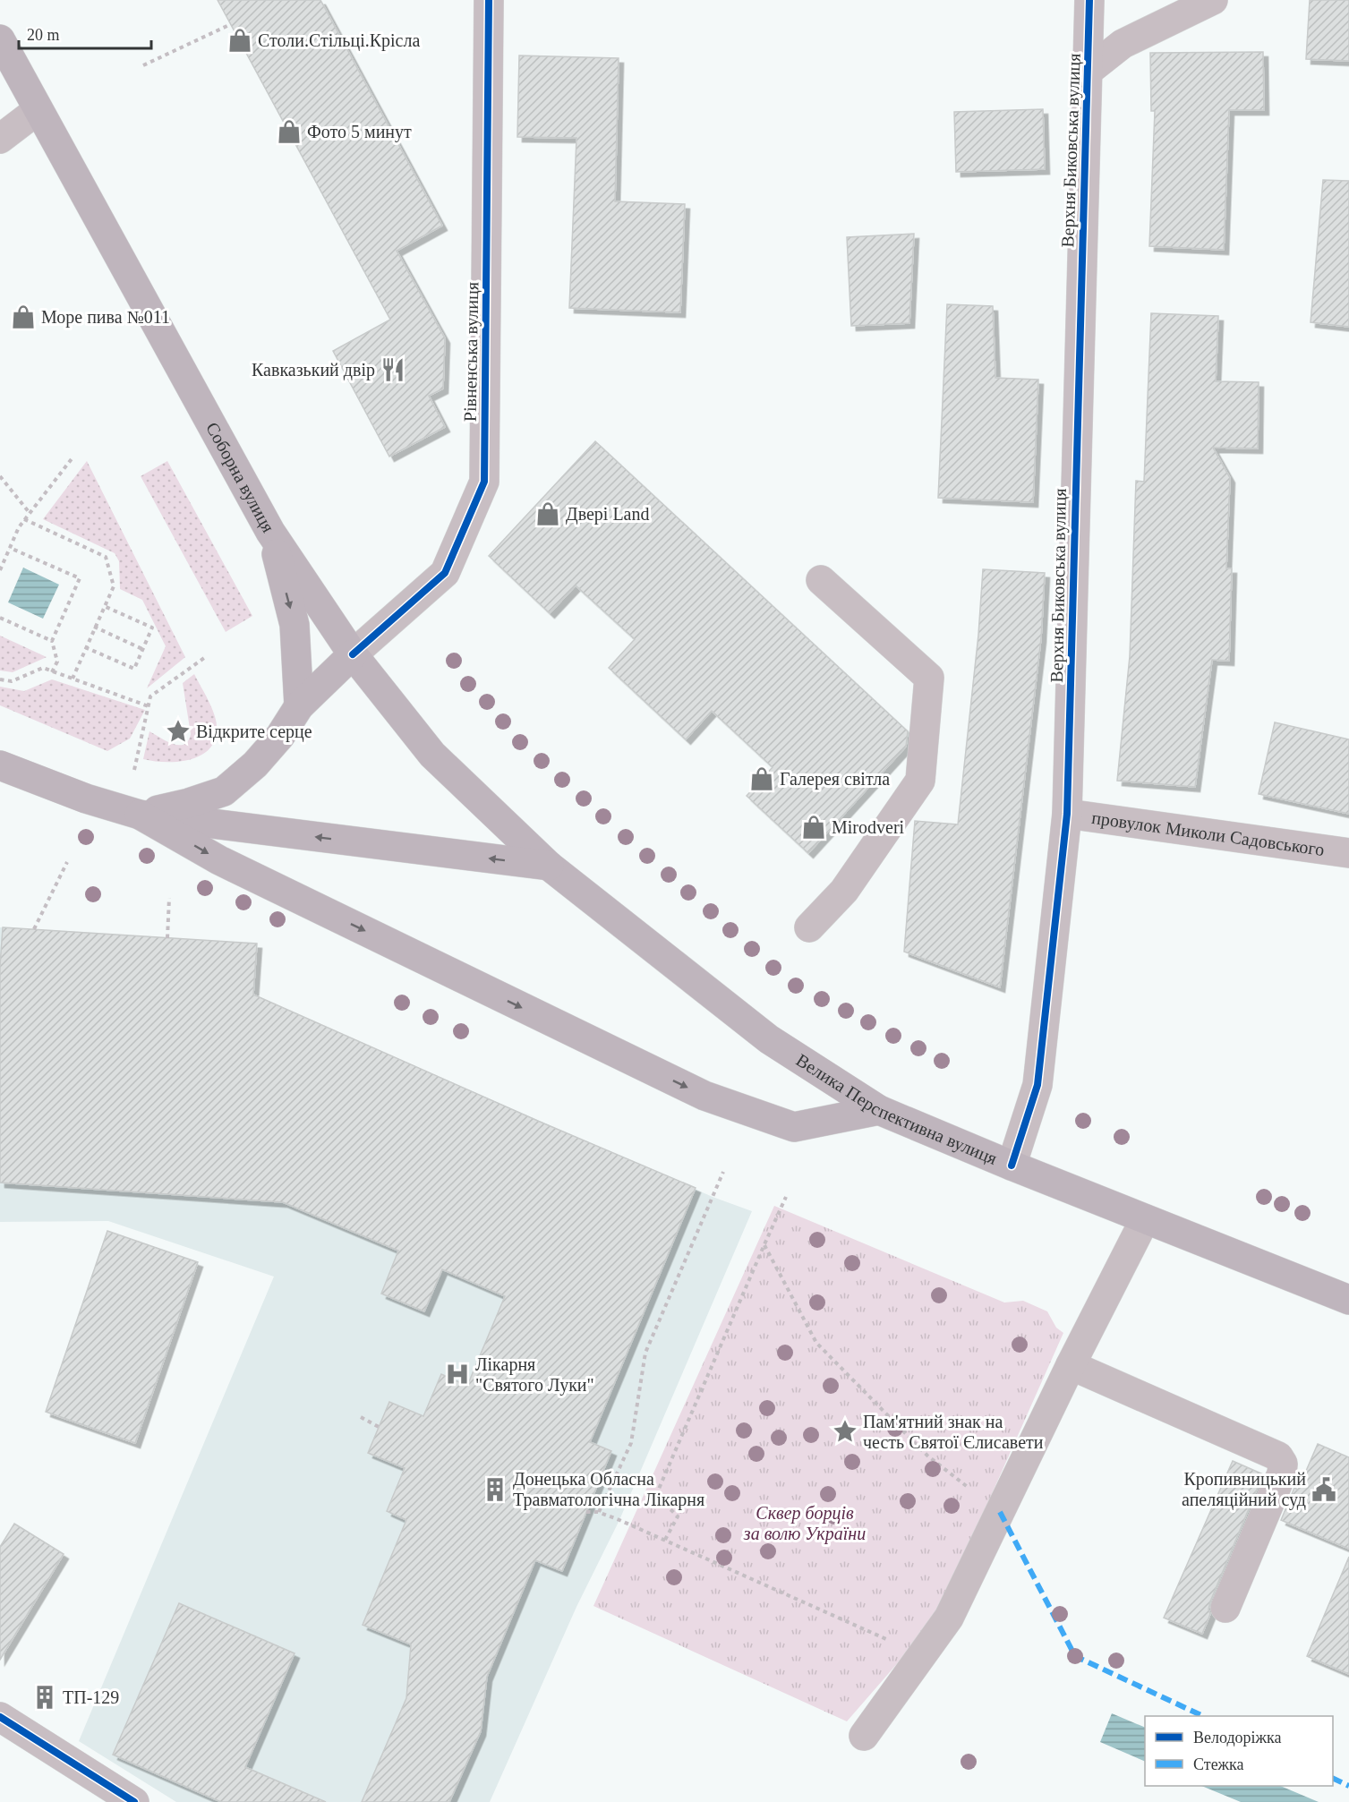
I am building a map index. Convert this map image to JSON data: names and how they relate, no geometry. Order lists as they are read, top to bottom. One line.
{"streets":{"main road":["Соборна вулиця","Велика Перспективна вулиця"],"street":["Верхня Биковська вулиця","Рівненська вулиця","провулок Миколи Садовського"]},"crossings":[["Верхня Биковська вулиця","провулок Миколи Садовського"],["Верхня Биковська вулиця","Велика Перспективна вулиця"],["Рівненська вулиця","Соборна вулиця"],["Соборна вулиця","Велика Перспективна вулиця"]],"parks":["Сквер борців за волю України"],"places":{"shop":["Столи.Стільці.Крісла","Фото 5 минут","Море пива №011","Двері Land","Галерея світла","Mirodveri"],"restaurant":["Кавказький двір"],"place":["Відкрите серце","Пам'ятний знак на честь Святої Єлисавети"],"hospital":["Лікарня \"Святого Луки\""],"building":["Донецька Обласна Травматологічна Лікарня","ТП-129"],"public building":["Кропивницький апеляційний суд"]},"legend":["Велодоріжка","Стежка"],"scale_bar":"20 m"}
